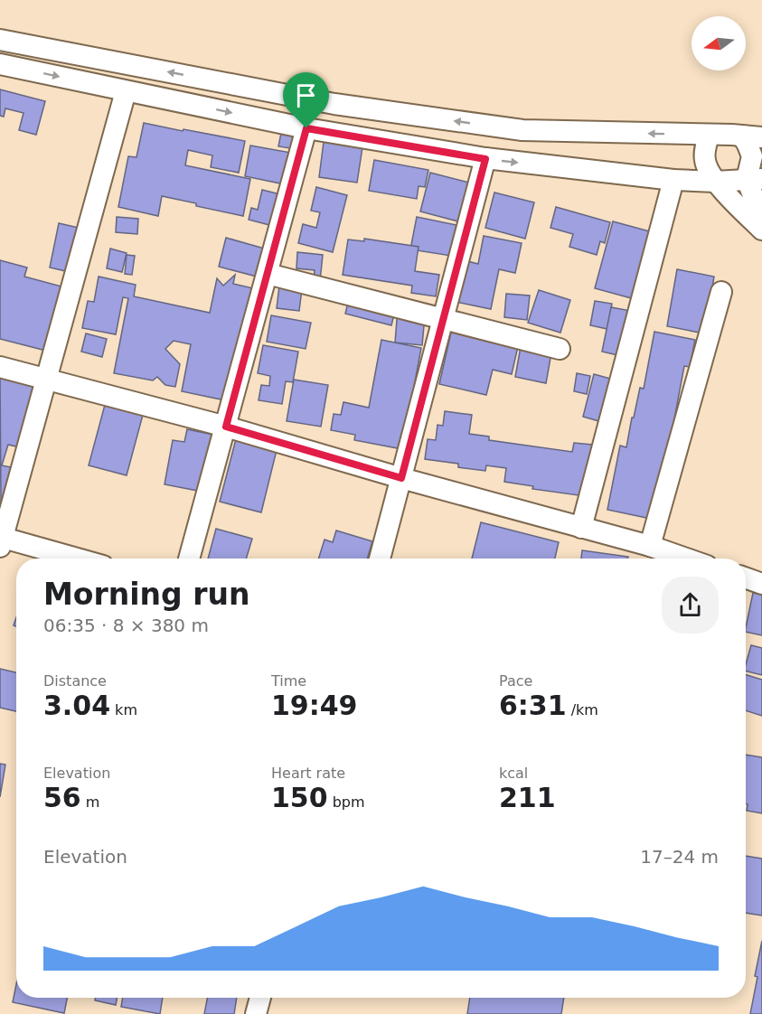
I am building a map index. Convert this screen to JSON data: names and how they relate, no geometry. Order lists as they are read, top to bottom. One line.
{"north":"left","page":{"heading":["Morning run","06:35 · 8 × 380 m"],"stats":[["Distance","3.04 km"],["Time","19:49"],["Pace","6:31 /km"],["Elevation","56 m"],["Heart rate","150 bpm"],["kcal","211"]],"chart":["Elevation","17–24 m"]}}
